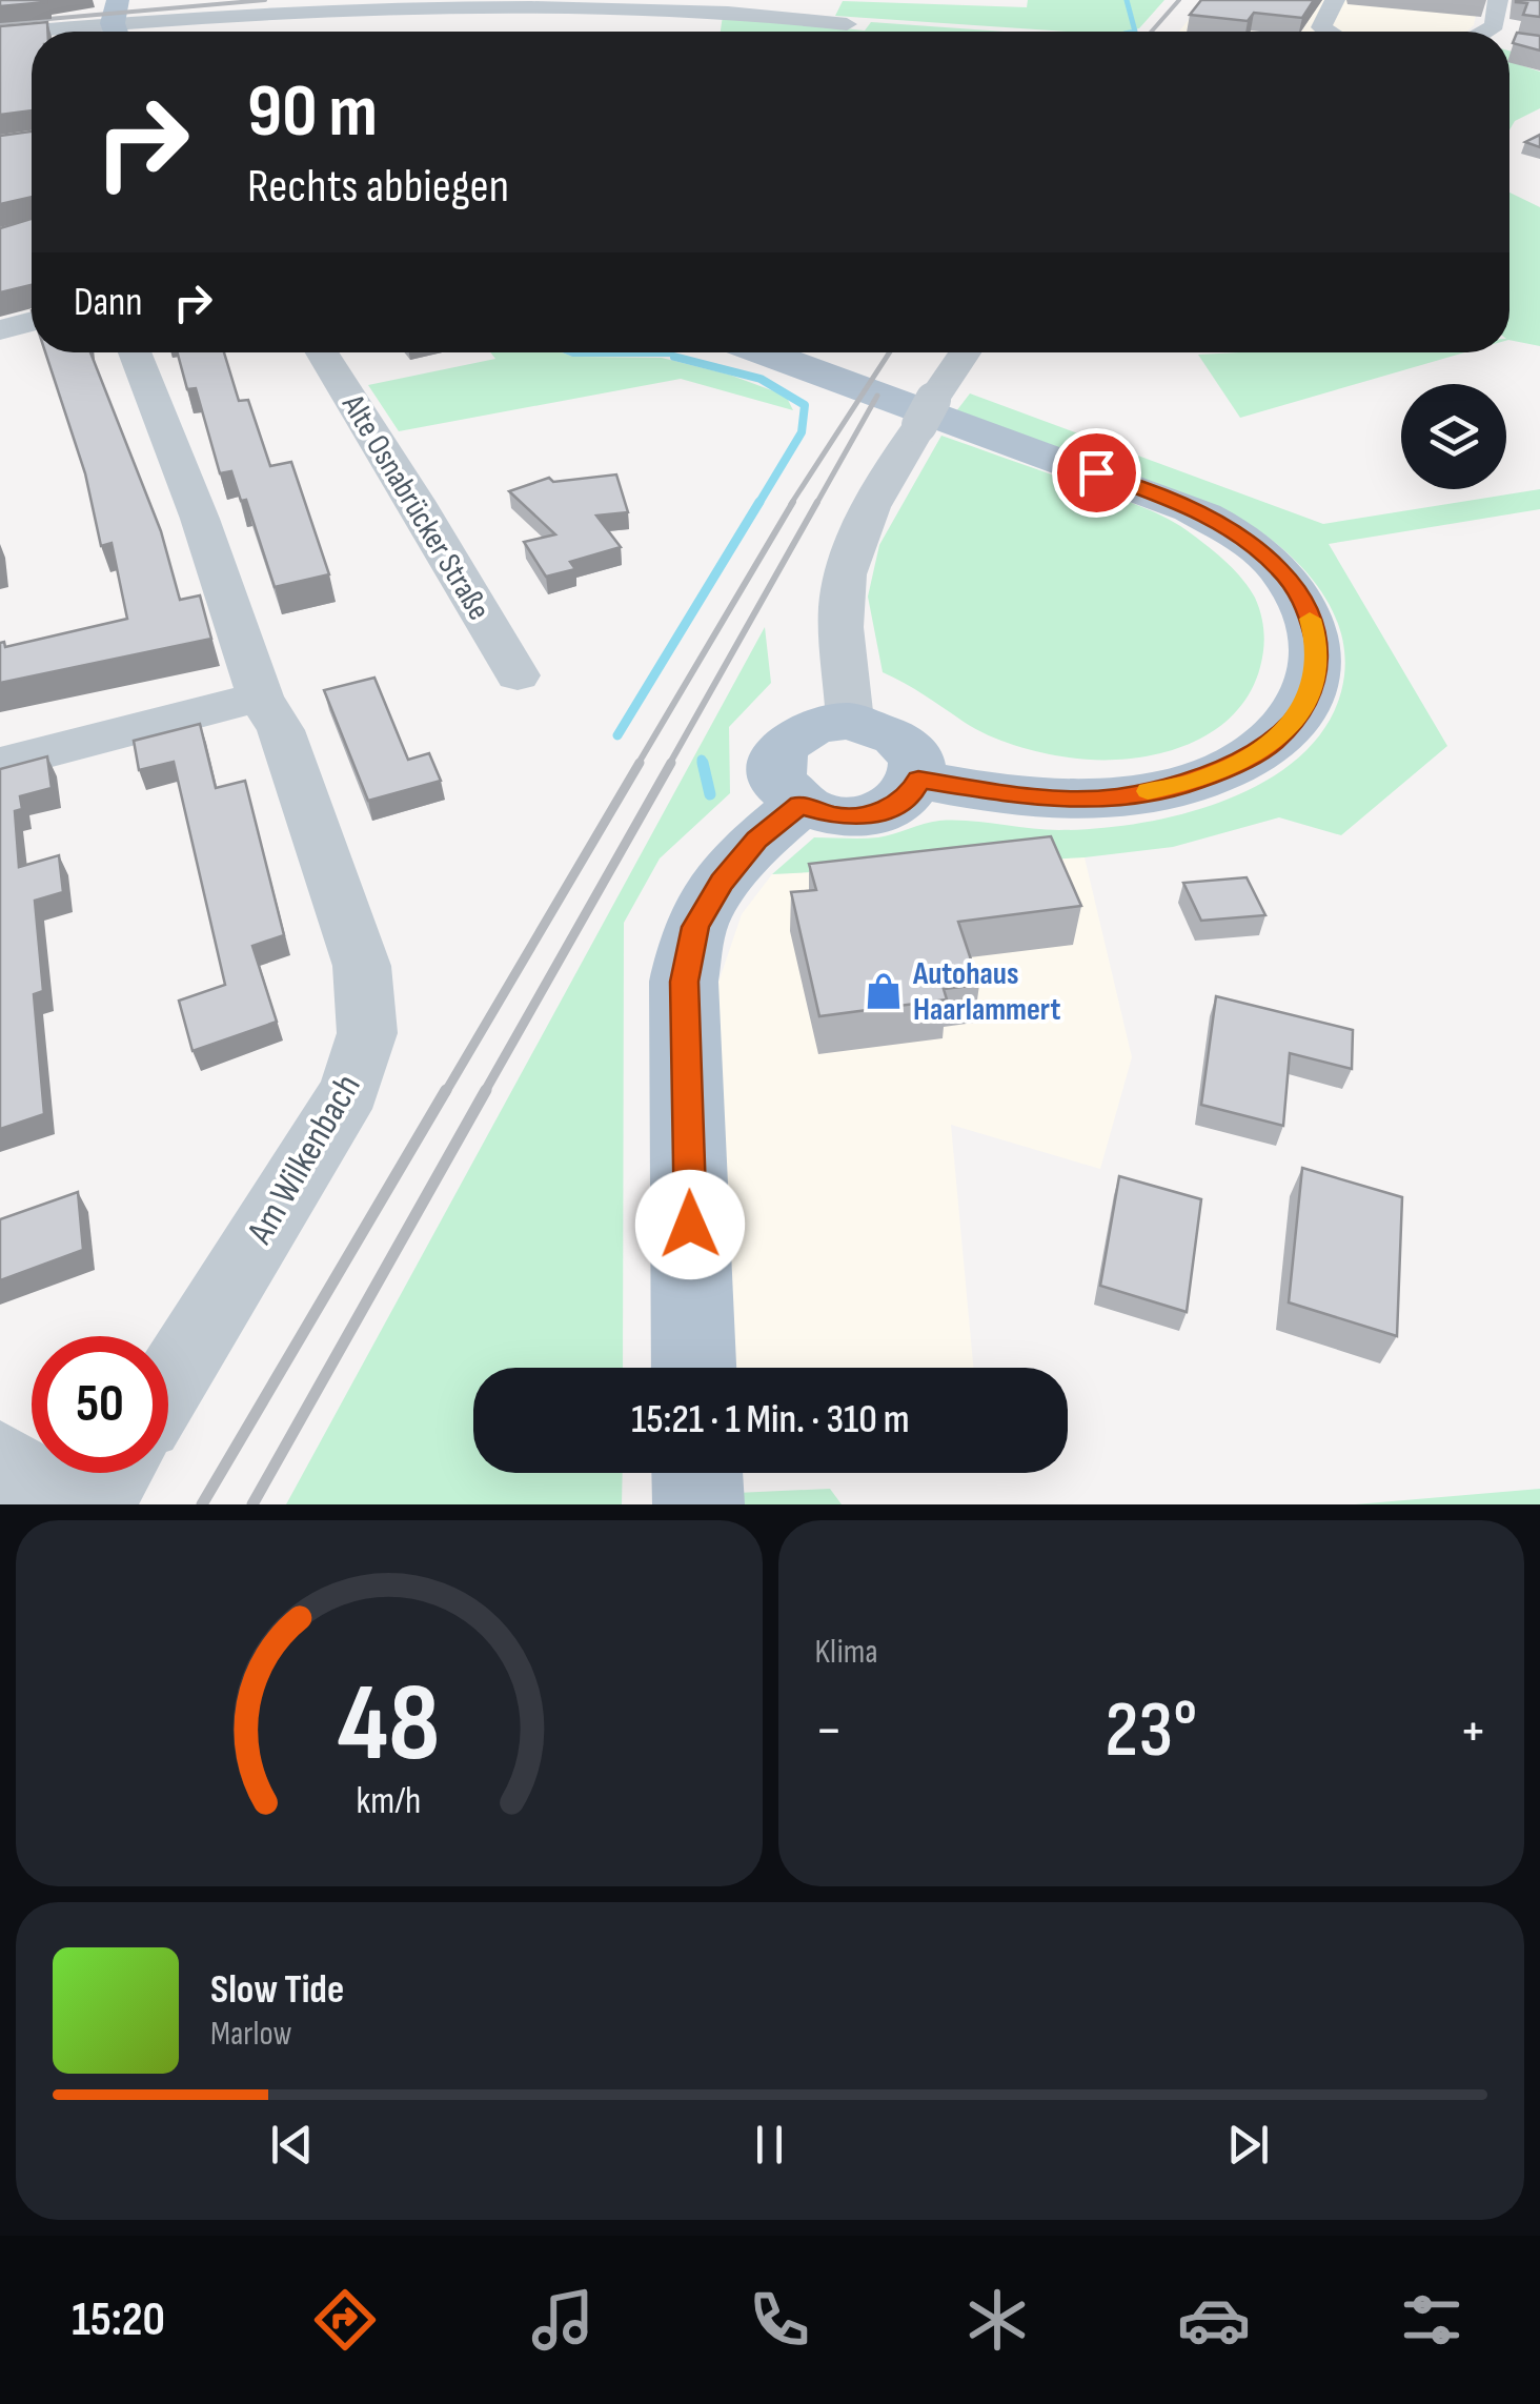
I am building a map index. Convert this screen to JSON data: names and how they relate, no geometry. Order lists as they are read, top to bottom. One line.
{"streets":{"street":["Alte Osnabrücker Straße","Am Wilkenbach"]},"places":{"shop":["Autohaus Haarlammert"]},"page":{"turn":["90 m","Rechts abbiegen"],"then":"Dann","limit":"50","trip":"15:21 · 1 Min. · 310 m","tile":"Klima","heat":["−","23°","+"],"song":["Slow Tide","Marlow"],"tabs":"15:20","gauge":["48","km/h"]}}
